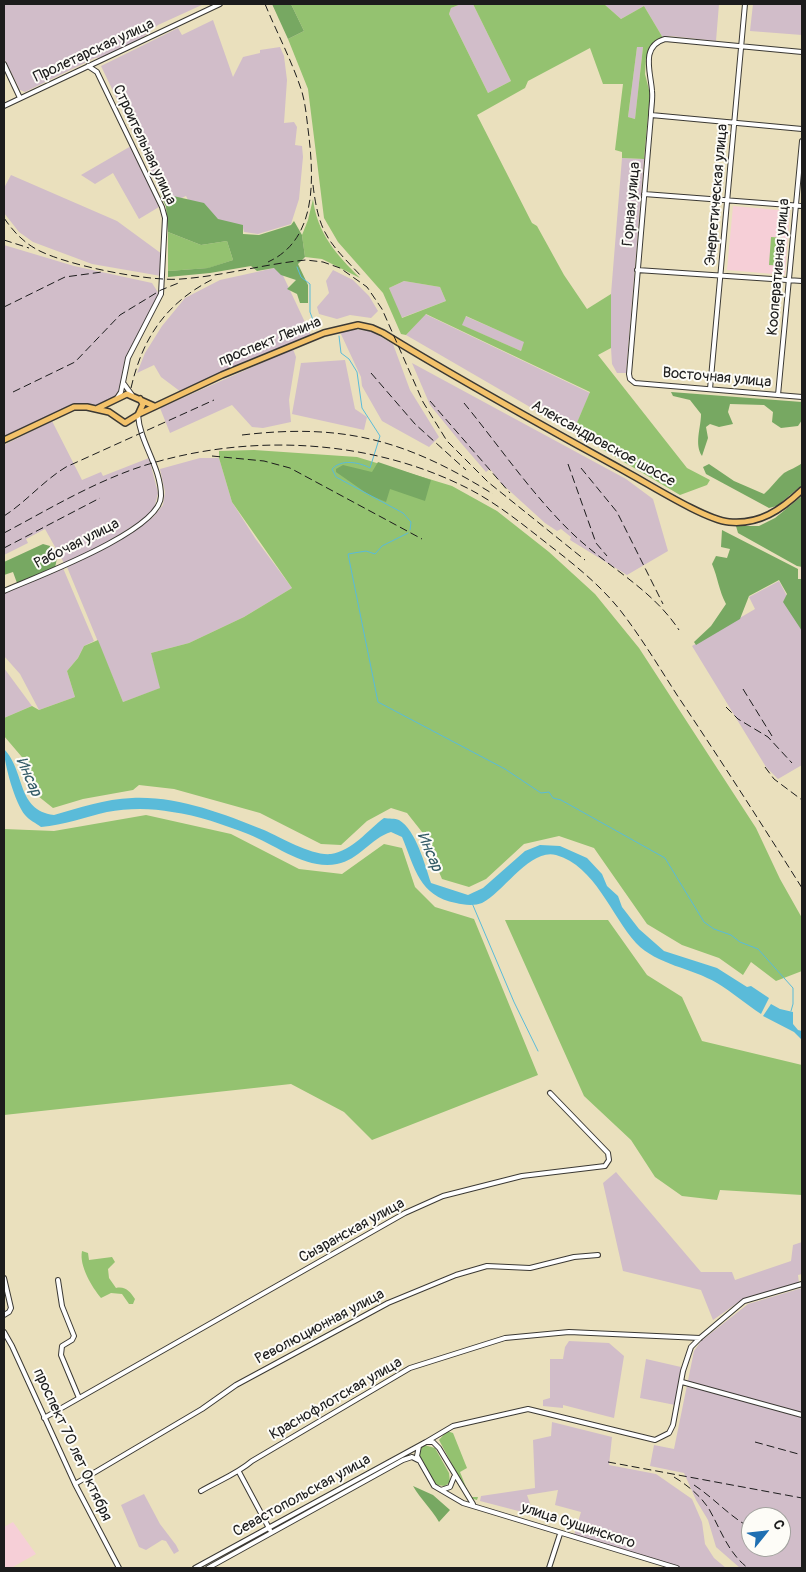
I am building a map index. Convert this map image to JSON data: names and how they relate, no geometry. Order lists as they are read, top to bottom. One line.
{"streets":{"main road":["проспект Ленина","Александровское шоссе"],"street":["Пролетарская улица","Строительная улица","Энергетическая улица","Горная улица","Кооперативная улица","Восточная улица","Рабочая улица","Сызранская улица","Революционная улица","Краснофлотская улица","проспект 70 лет Октября","Севастопольская улица","улица Сущинского"]},"crossings":[["Пролетарская улица","Строительная улица"],["Строительная улица","проспект Ленина"],["Строительная улица","Рабочая улица"],["Энергетическая улица","Горная улица"],["Энергетическая улица","Восточная улица"],["Горная улица","Восточная улица"],["Кооперативная улица","Восточная улица"],["проспект Ленина","Александровское шоссе"],["проспект Ленина","Рабочая улица"],["Сызранская улица","проспект 70 лет Октября"],["Революционная улица","проспект 70 лет Октября"]],"water":["Инсар"],"north":"top right"}
